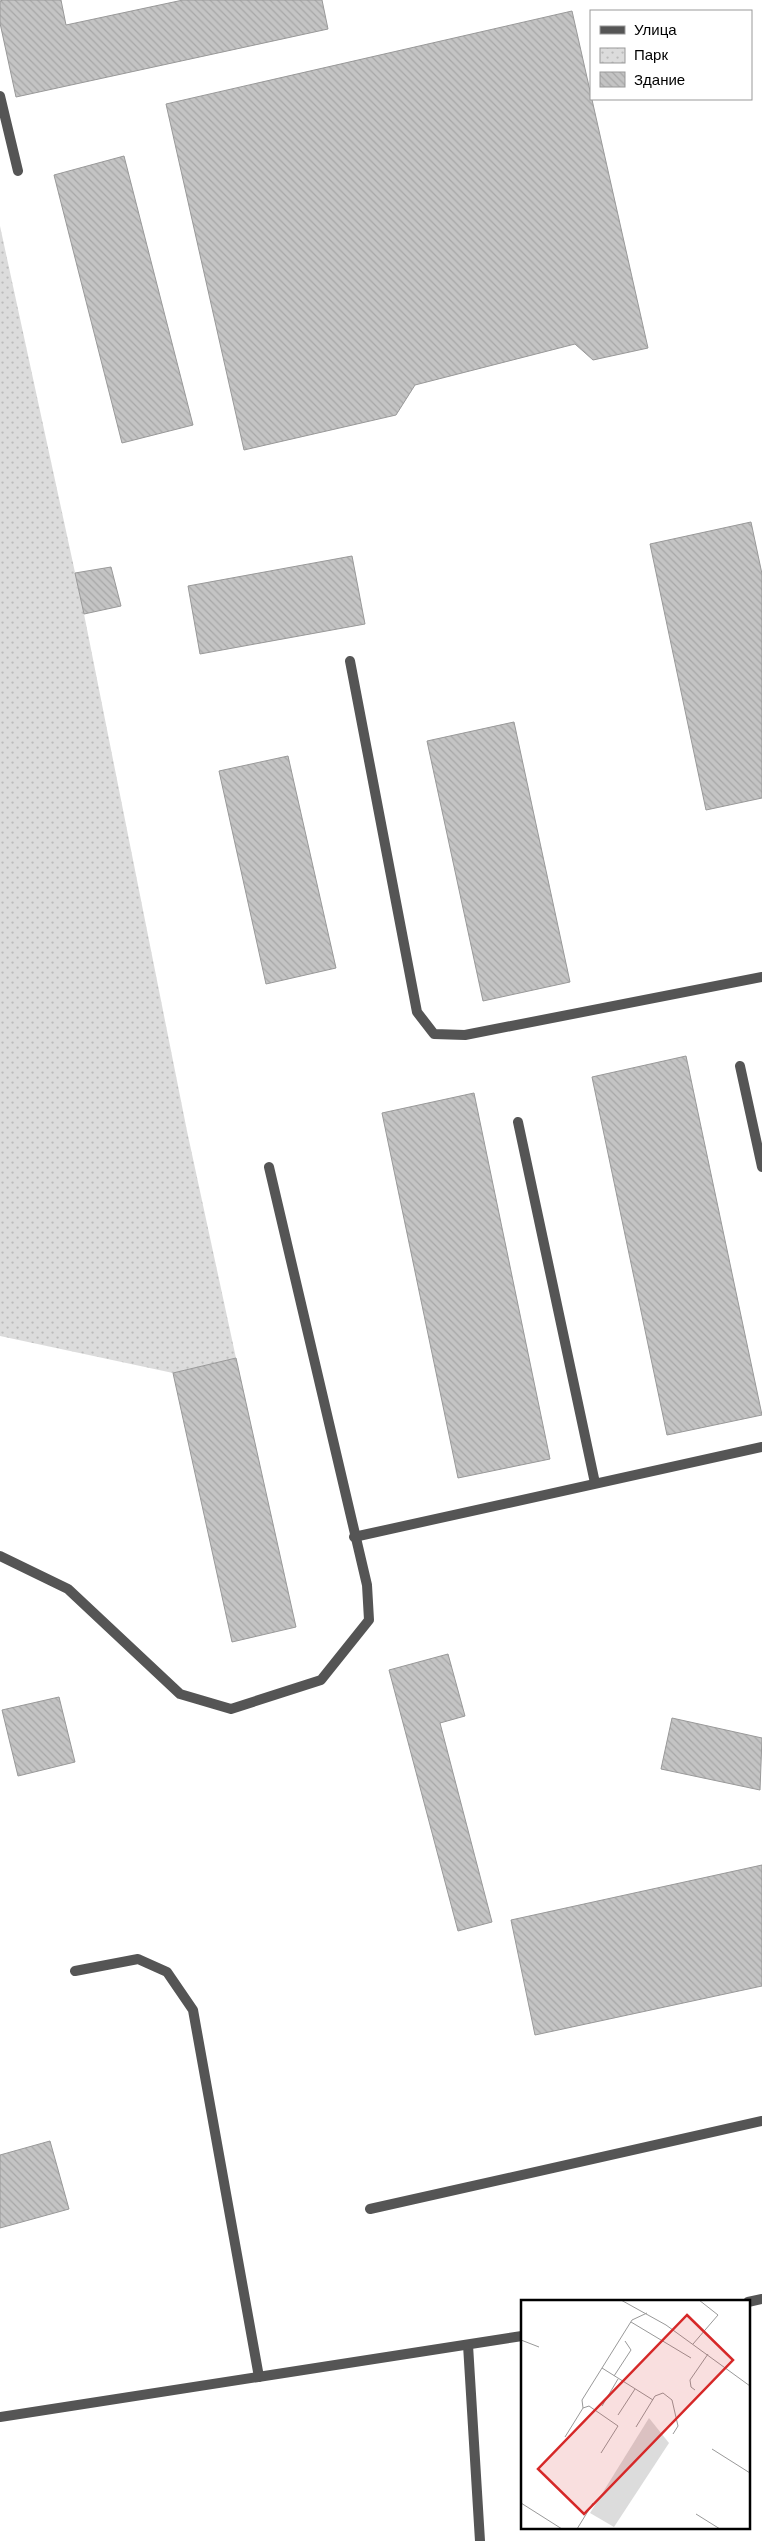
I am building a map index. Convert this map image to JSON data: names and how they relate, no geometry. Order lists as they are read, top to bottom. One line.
{"legend":["Улица","Парк","Здание"]}
